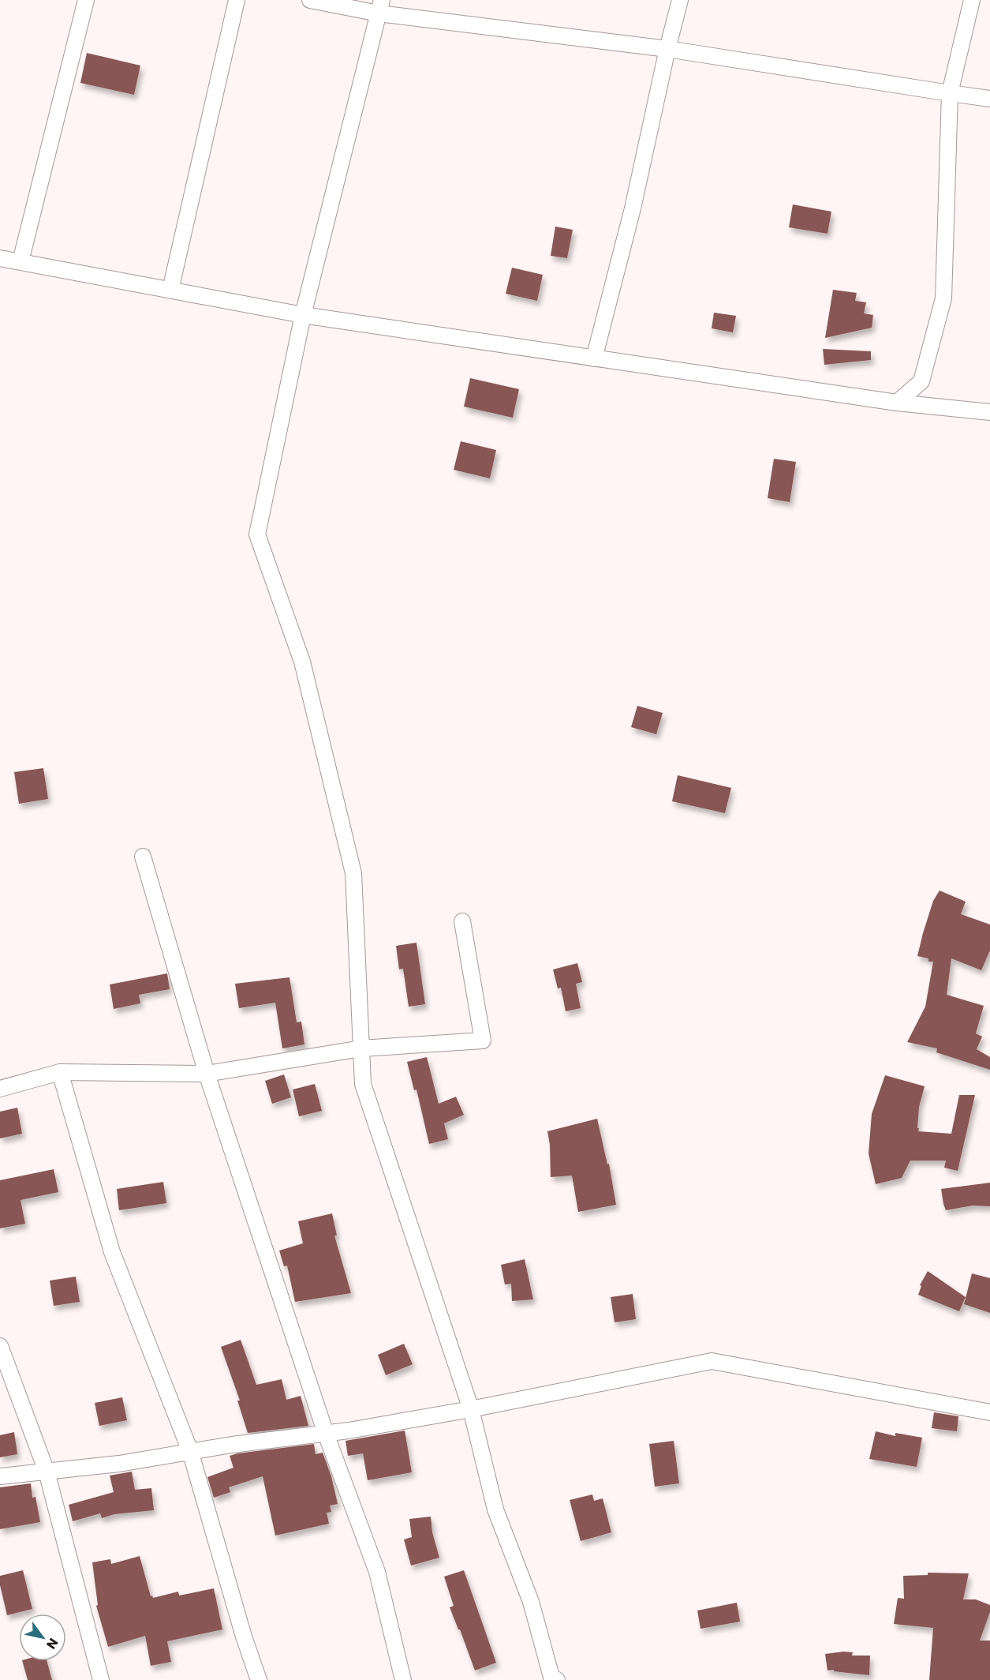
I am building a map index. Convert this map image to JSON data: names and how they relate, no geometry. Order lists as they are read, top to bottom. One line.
{"north":"bottom right"}
